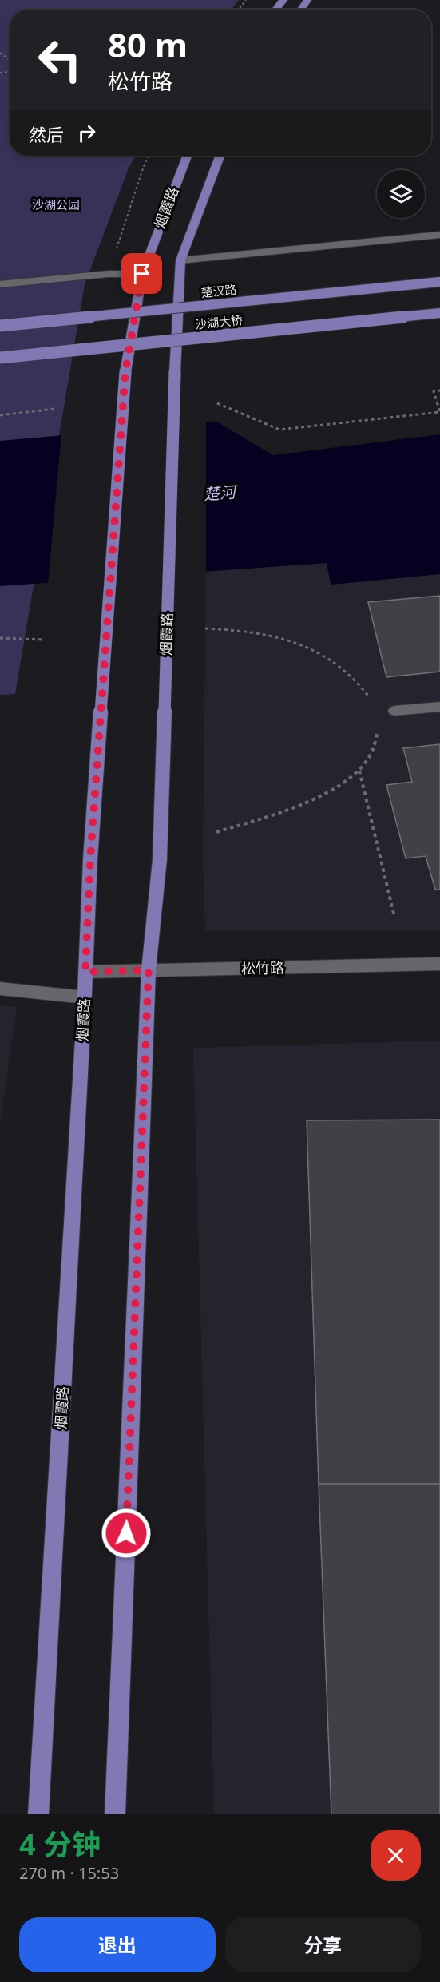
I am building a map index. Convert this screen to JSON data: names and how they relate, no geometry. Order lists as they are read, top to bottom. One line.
{"streets":{"main road":["烟霞路","楚汉路","沙湖大桥"],"street":["松竹路"]},"crossings":[["烟霞路","松竹路"]],"water":["楚河"],"parks":["沙湖公园"],"page":{"turn":["80 m","松竹路"],"then":"然后","heading":["4 分钟","270 m · 15:53"],"buttons":["退出","分享"]}}
